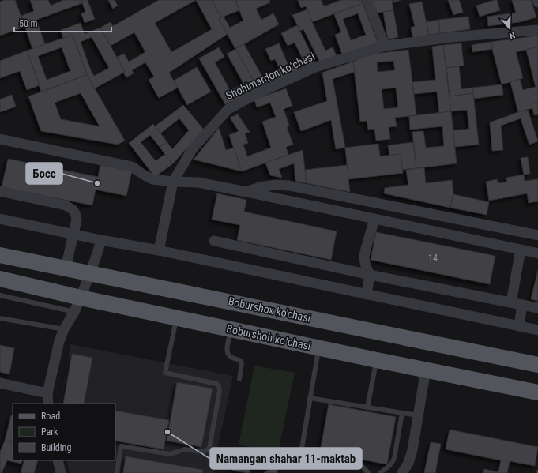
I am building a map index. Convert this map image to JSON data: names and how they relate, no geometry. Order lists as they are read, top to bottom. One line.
{"streets":{"main road":["Boburshox ko'chasi","Boburshoh koʻchasi"],"street":["Shohimardon koʻchasi"]},"places":["Босс","Namangan shahar 11-maktab"],"house_numbers":["14"],"legend":["Road","Park","Building"],"scale_bar":"50 m","north":"bottom"}
